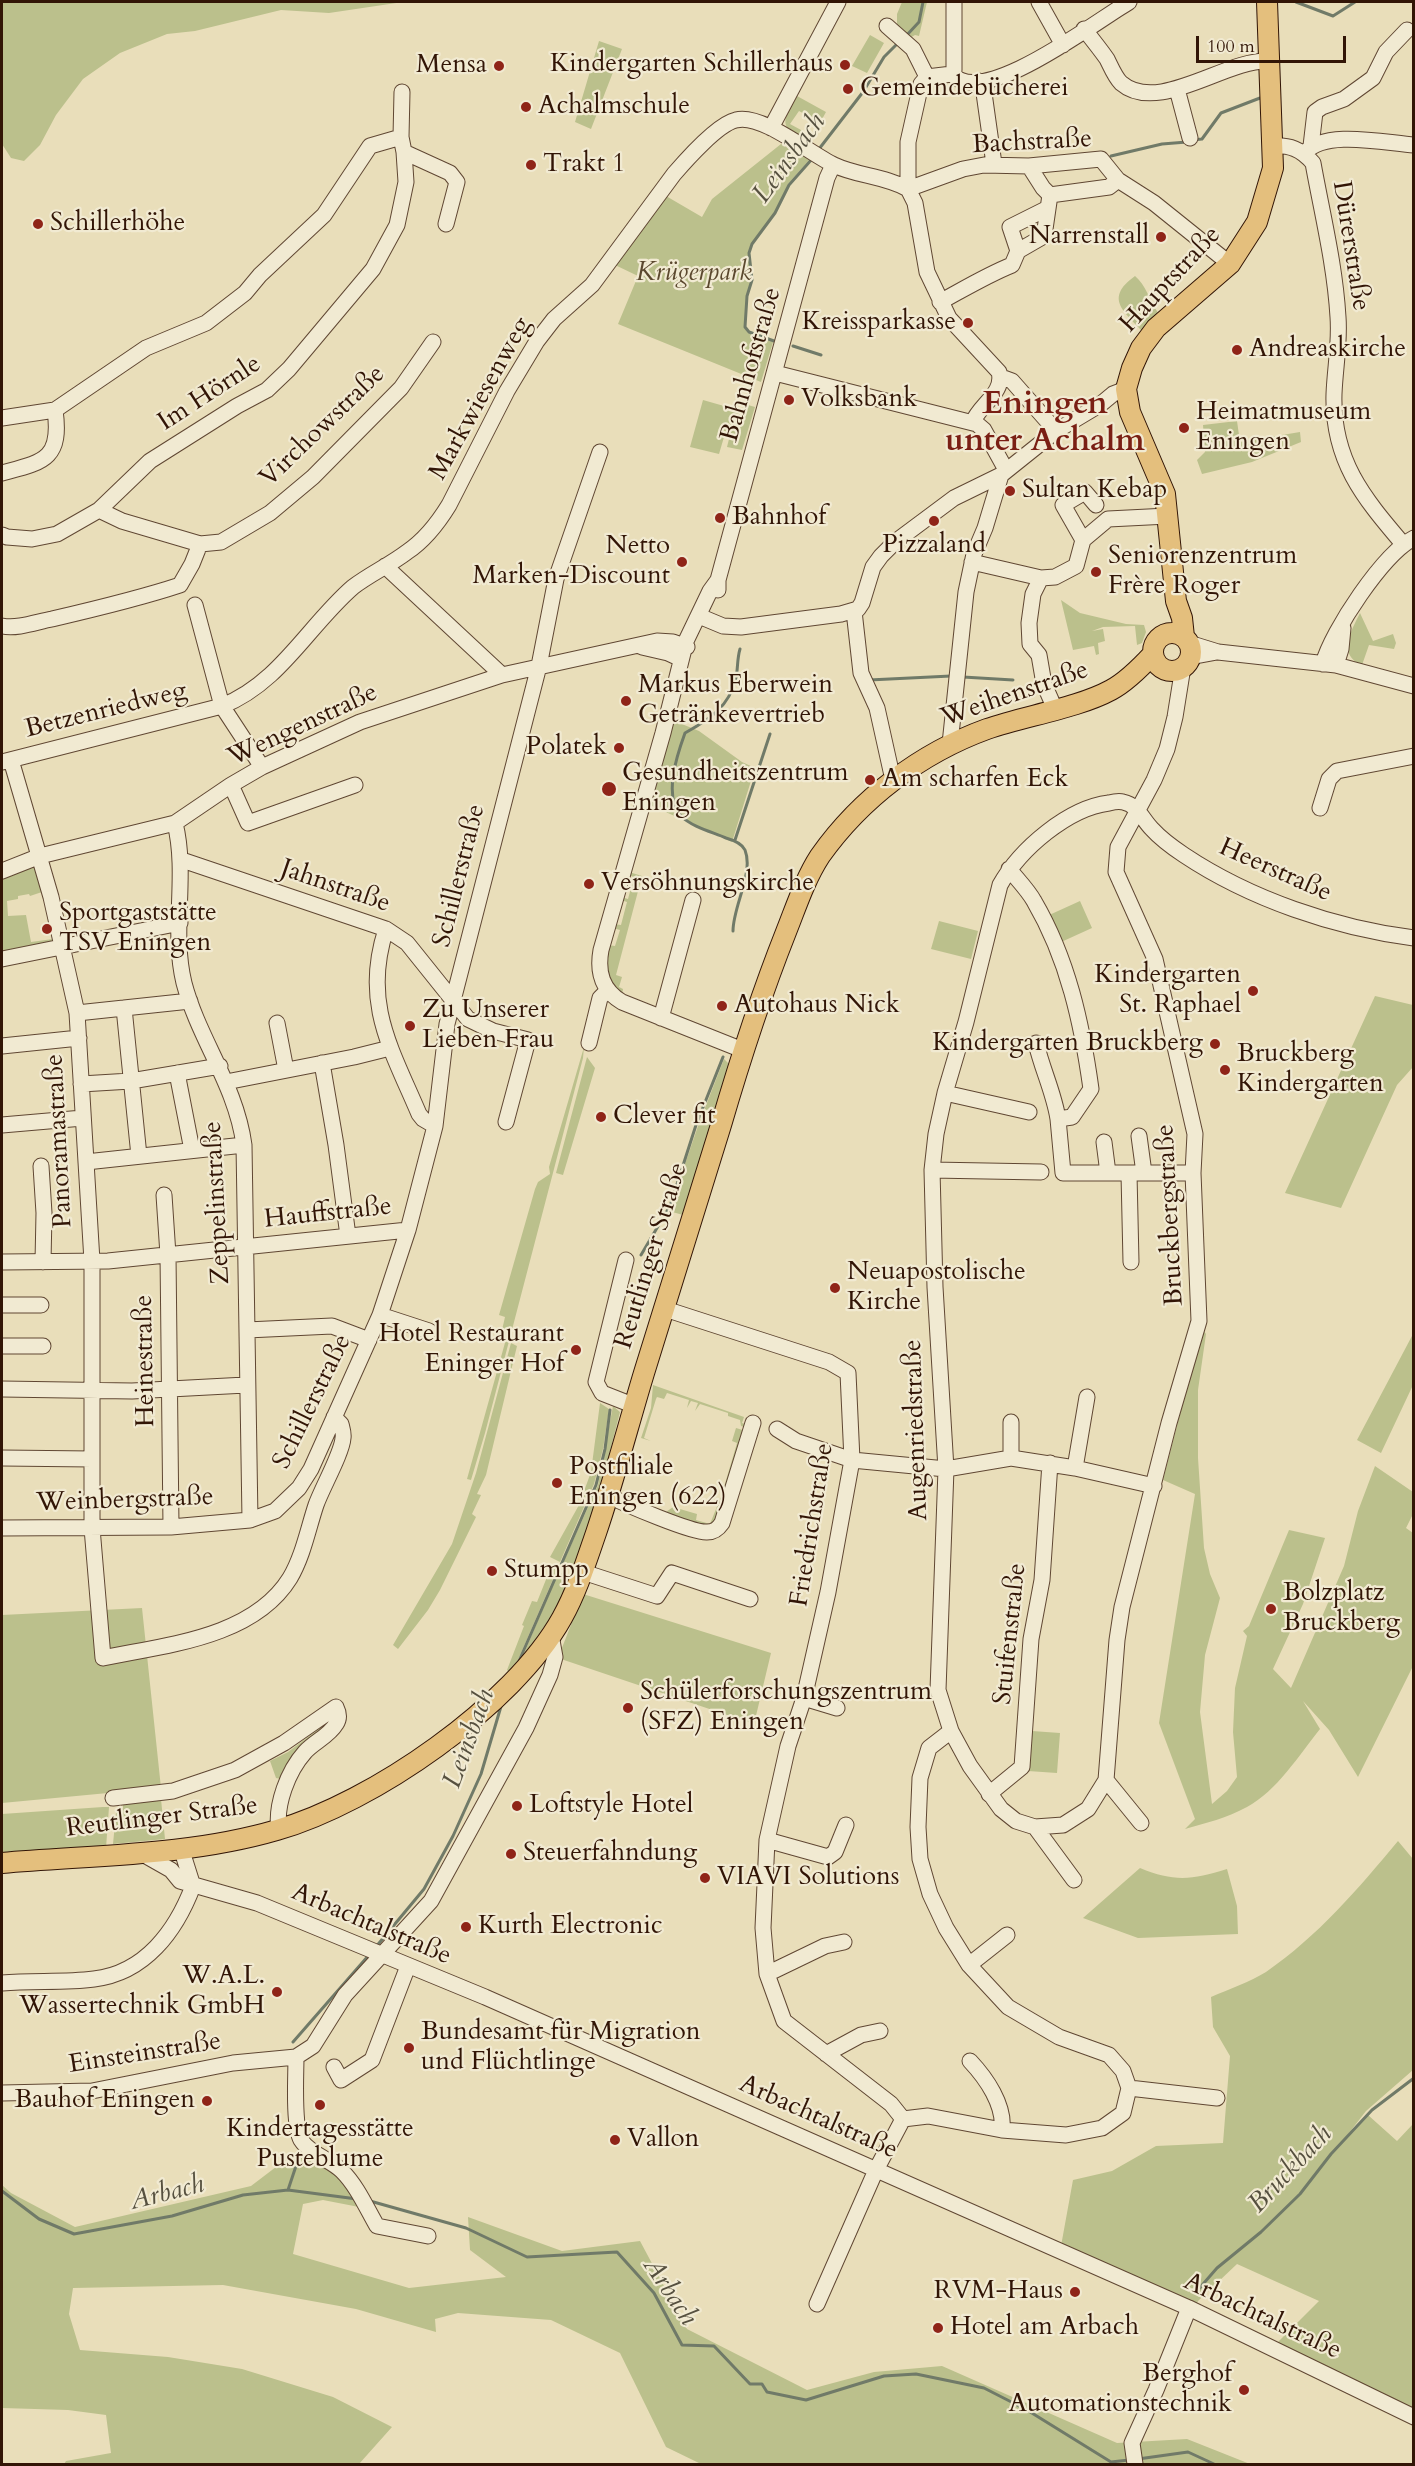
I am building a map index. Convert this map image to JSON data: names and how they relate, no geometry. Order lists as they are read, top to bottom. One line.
{"streets":{"main road":["Hauptstraße","Weihenstraße","Reutlinger Straße"],"street":["Bachstraße","Dürerstraße","Bahnhofstraße","Im Hörnle","Markwiesenweg","Virchowstraße","Betzenriedweg","Wengenstraße","Heerstraße","Schillerstraße","Jahnstraße","Panoramastraße","Zeppelinstraße","Hauffstraße","Bruckbergstraße","Heinestraße","Augenriedstraße","Weinbergstraße","Friedrichstraße","Stuifenstraße","Arbachtalstraße","Einsteinstraße"]},"crossings":[["Dürerstraße","Hauptstraße"],["Bahnhofstraße","Wengenstraße"],["Im Hörnle","Virchowstraße"],["Markwiesenweg","Betzenriedweg"],["Weihenstraße","Bruckbergstraße"],["Weihenstraße","Reutlinger Straße"],["Betzenriedweg","Panoramastraße"],["Wengenstraße","Schillerstraße"],["Wengenstraße","Panoramastraße"],["Wengenstraße","Zeppelinstraße"],["Heerstraße","Bruckbergstraße"],["Heerstraße","Augenriedstraße"],["Schillerstraße","Jahnstraße"],["Schillerstraße","Panoramastraße"],["Schillerstraße","Zeppelinstraße"],["Schillerstraße","Hauffstraße"],["Schillerstraße","Weinbergstraße"],["Jahnstraße","Zeppelinstraße"],["Panoramastraße","Hauffstraße"],["Panoramastraße","Weinbergstraße"],["Zeppelinstraße","Hauffstraße"],["Zeppelinstraße","Weinbergstraße"],["Hauffstraße","Heinestraße"],["Bruckbergstraße","Augenriedstraße"],["Reutlinger Straße","Friedrichstraße"],["Reutlinger Straße","Arbachtalstraße"],["Heinestraße","Weinbergstraße"],["Augenriedstraße","Stuifenstraße"]],"districts":["Eningen unter Achalm"],"water":["Leinsbach","Bruckbach","Arbach"],"parks":["Krügerpark"],"places":["Kindergarten Schillerhaus","Mensa","Gemeindebücherei","Achalmschule","Trakt 1","Schillerhöhe","Narrenstall","Kreissparkasse","Andreaskirche","Volksbank","Heimatmuseum Eningen","Sultan Kebap","Bahnhof","Pizzaland","Netto Marken-Discount","Seniorenzentrum Frère Roger","Markus Eberwein Getränkevertrieb","Polatek","Am scharfen Eck","Gesundheitszentrum Eningen","Versöhnungskirche","Sportgaststätte TSV Eningen","Kindergarten St. Raphael","Autohaus Nick","Zu Unserer Lieben Frau","Kindergarten Bruckberg","Bruckberg Kindergarten","Clever fit","Neuapostolische Kirche","Hotel Restaurant Eninger Hof","Postfiliale Eningen (622)","Stumpp","Bolzplatz Bruckberg","Schülerforschungszentrum (SFZ) Eningen","Loftstyle Hotel","Steuerfahndung","VIAVI Solutions","Kurth Electronic","W.A.L. Wassertechnik GmbH","Bundesamt für Migration und Flüchtlinge","Bauhof Eningen","Kindertagesstätte Pusteblume","Vallon","RVM-Haus","Hotel am Arbach","Berghof Automationstechnik"],"scale_bar":"100 m"}
